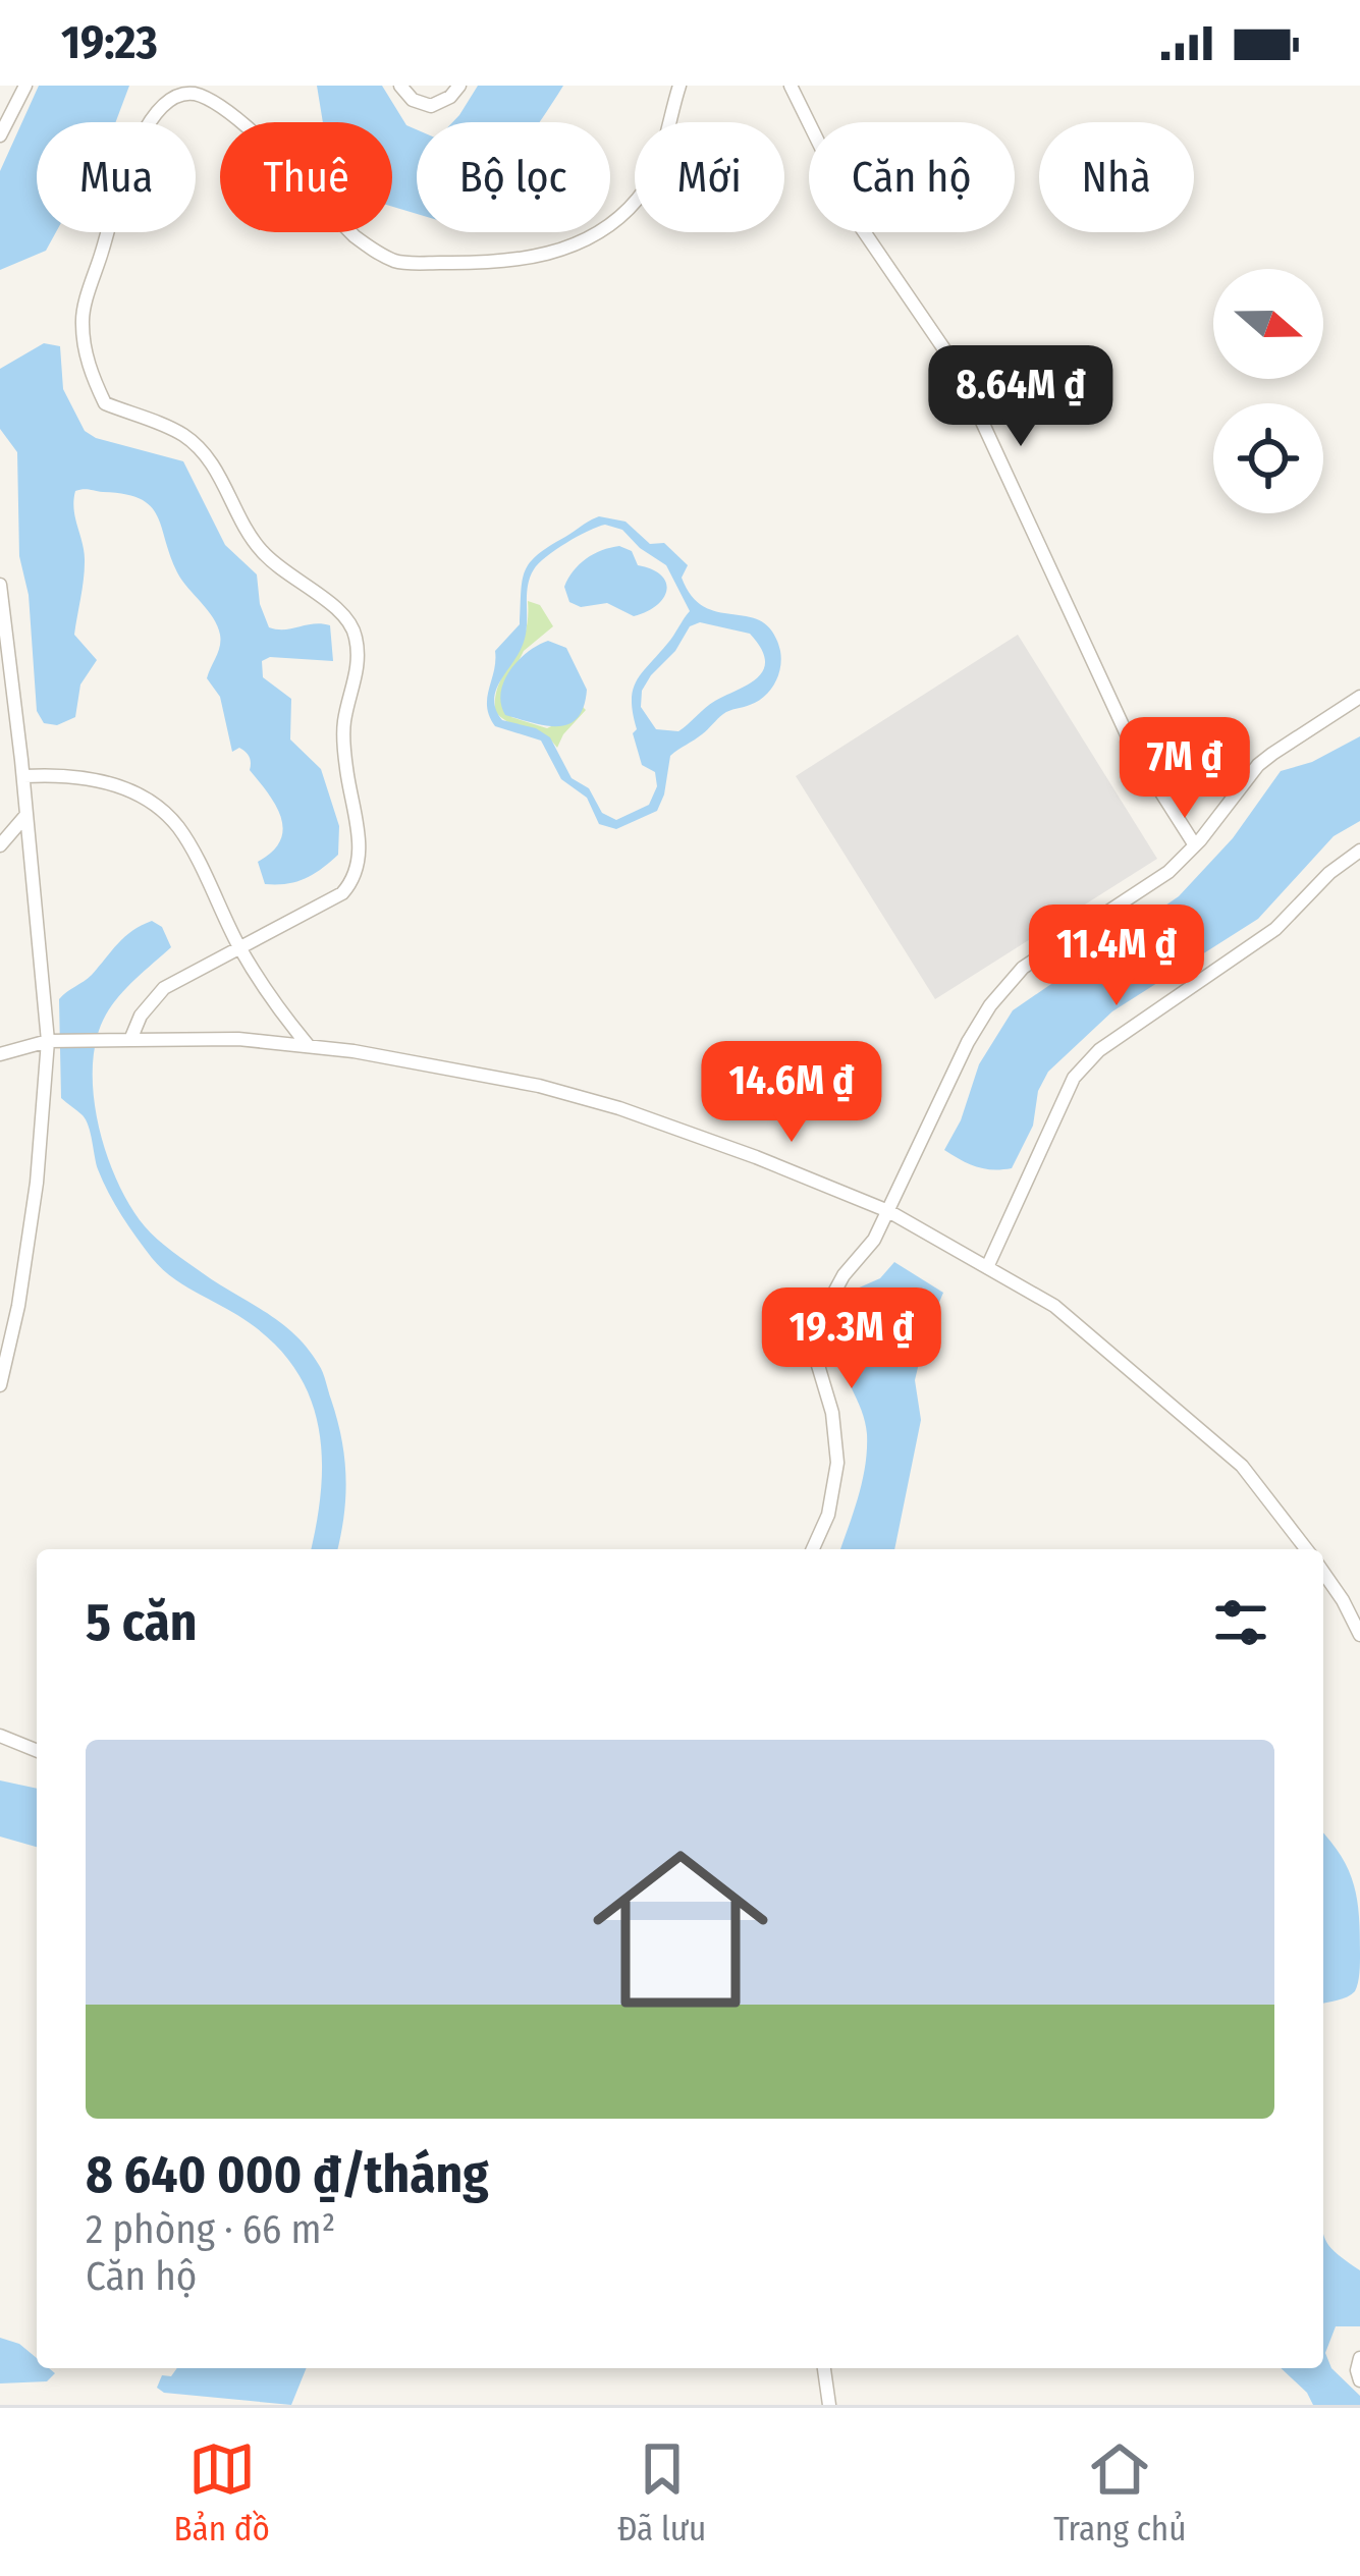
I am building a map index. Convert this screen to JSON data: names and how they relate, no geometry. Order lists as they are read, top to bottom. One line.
{"north":"right","page":{"status":"19:23","chip":["Mua","Thuê","Bộ lọc","Mới","Căn hộ","Nhà"],"price":["8.64M ₫","7M ₫","11.4M ₫","14.6M ₫","19.3M ₫"],"heading":"5 căn","list":[{"name":"8 640 000 ₫/tháng","note":"2 phòng · 66 m² · Căn hộ"}],"tabs":["Bản đồ","Đã lưu","Trang chủ"]}}
